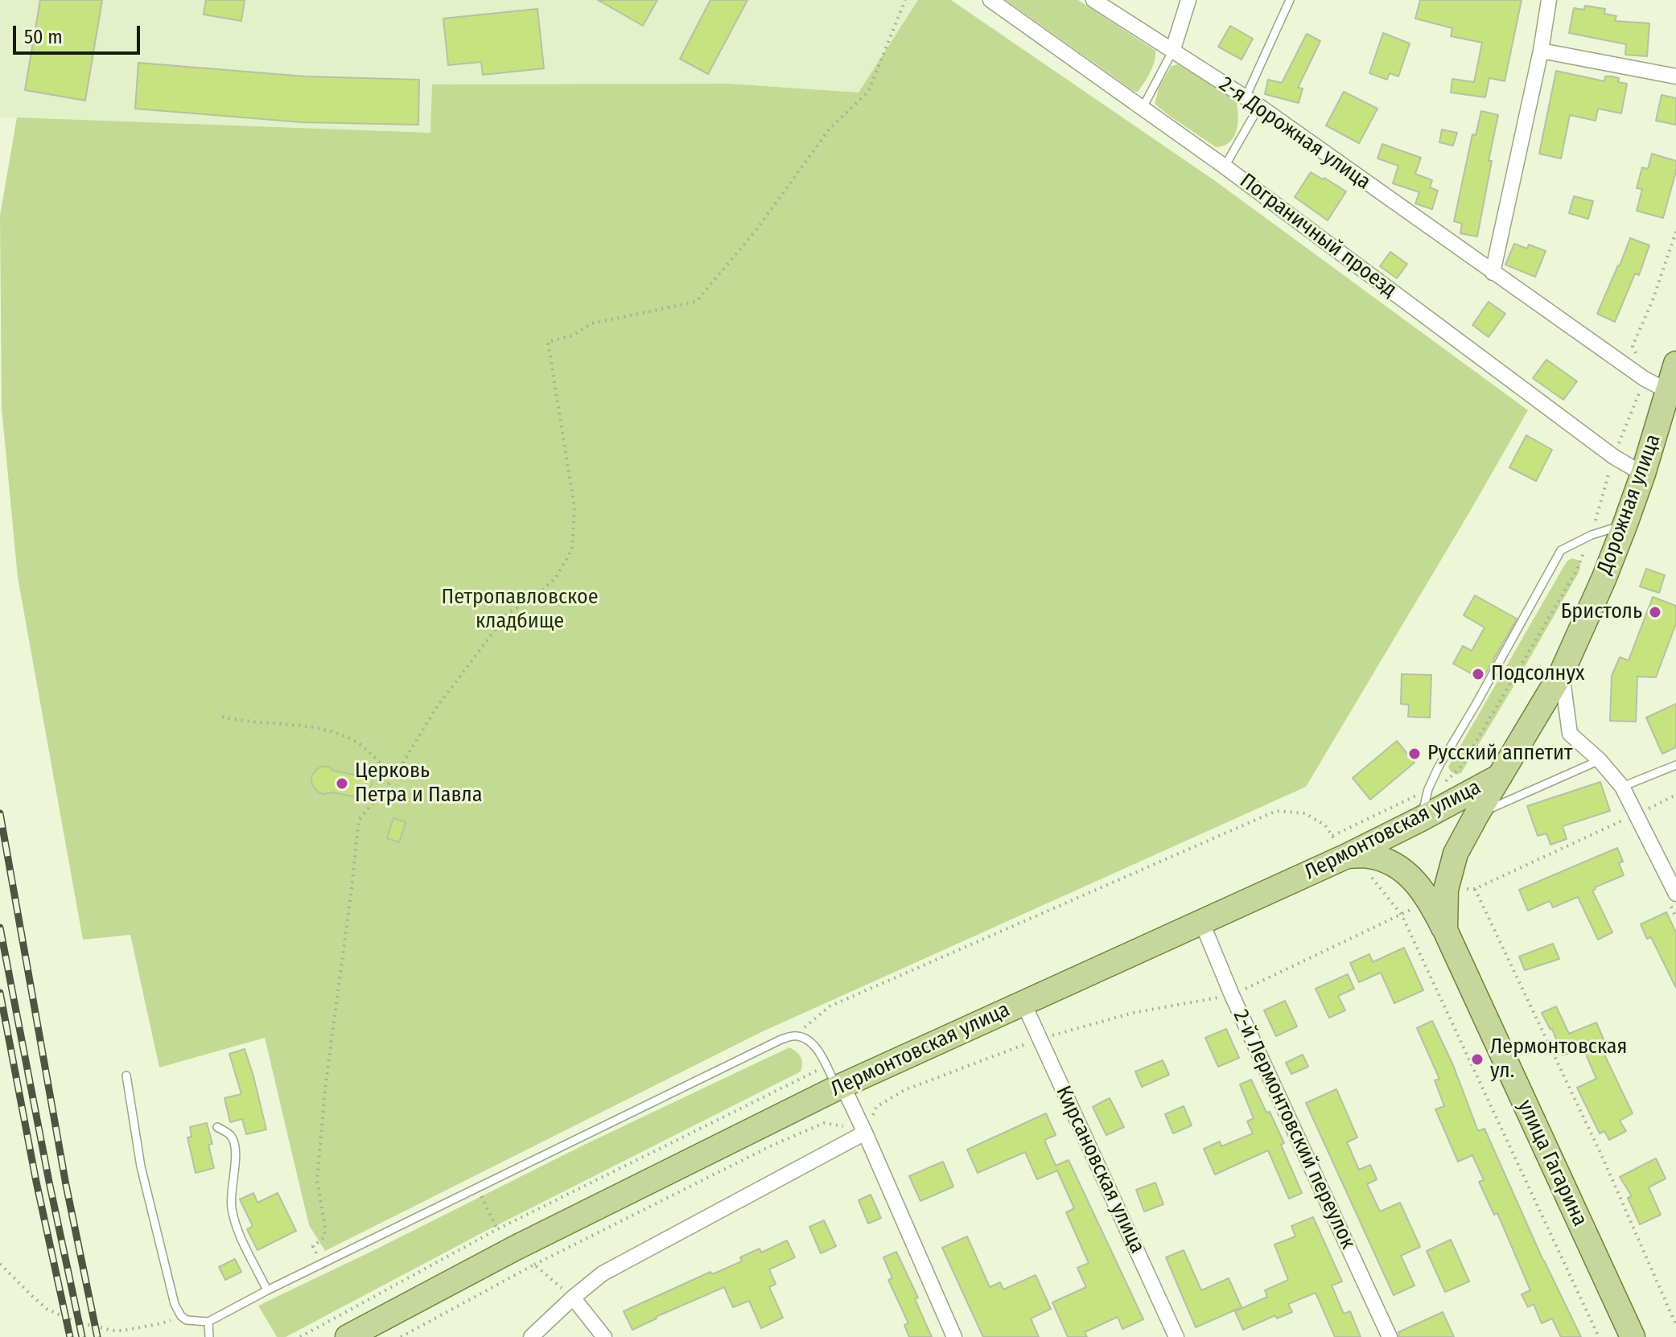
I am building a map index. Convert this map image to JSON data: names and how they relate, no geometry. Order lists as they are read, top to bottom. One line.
{"streets":{"main road":["Дорожная улица","Лермонтовская улица","улица Гагарина"],"street":["2-я Дорожная улица","Пограничный проезд","2-й Лермонтовский переулок","Кирсановская улица"]},"crossings":[["2-я Дорожная улица","Дорожная улица"],["Пограничный проезд","Дорожная улица"],["Дорожная улица","Лермонтовская улица"],["Лермонтовская улица","2-й Лермонтовский переулок"],["Лермонтовская улица","улица Гагарина"],["Лермонтовская улица","Кирсановская улица"]],"parks":["Петропавловское кладбище"],"places":["Бристоль","Подсолнух","Русский аппетит","Церковь Петра и Павла","Лермонтовская ул."],"scale_bar":"50 m"}
